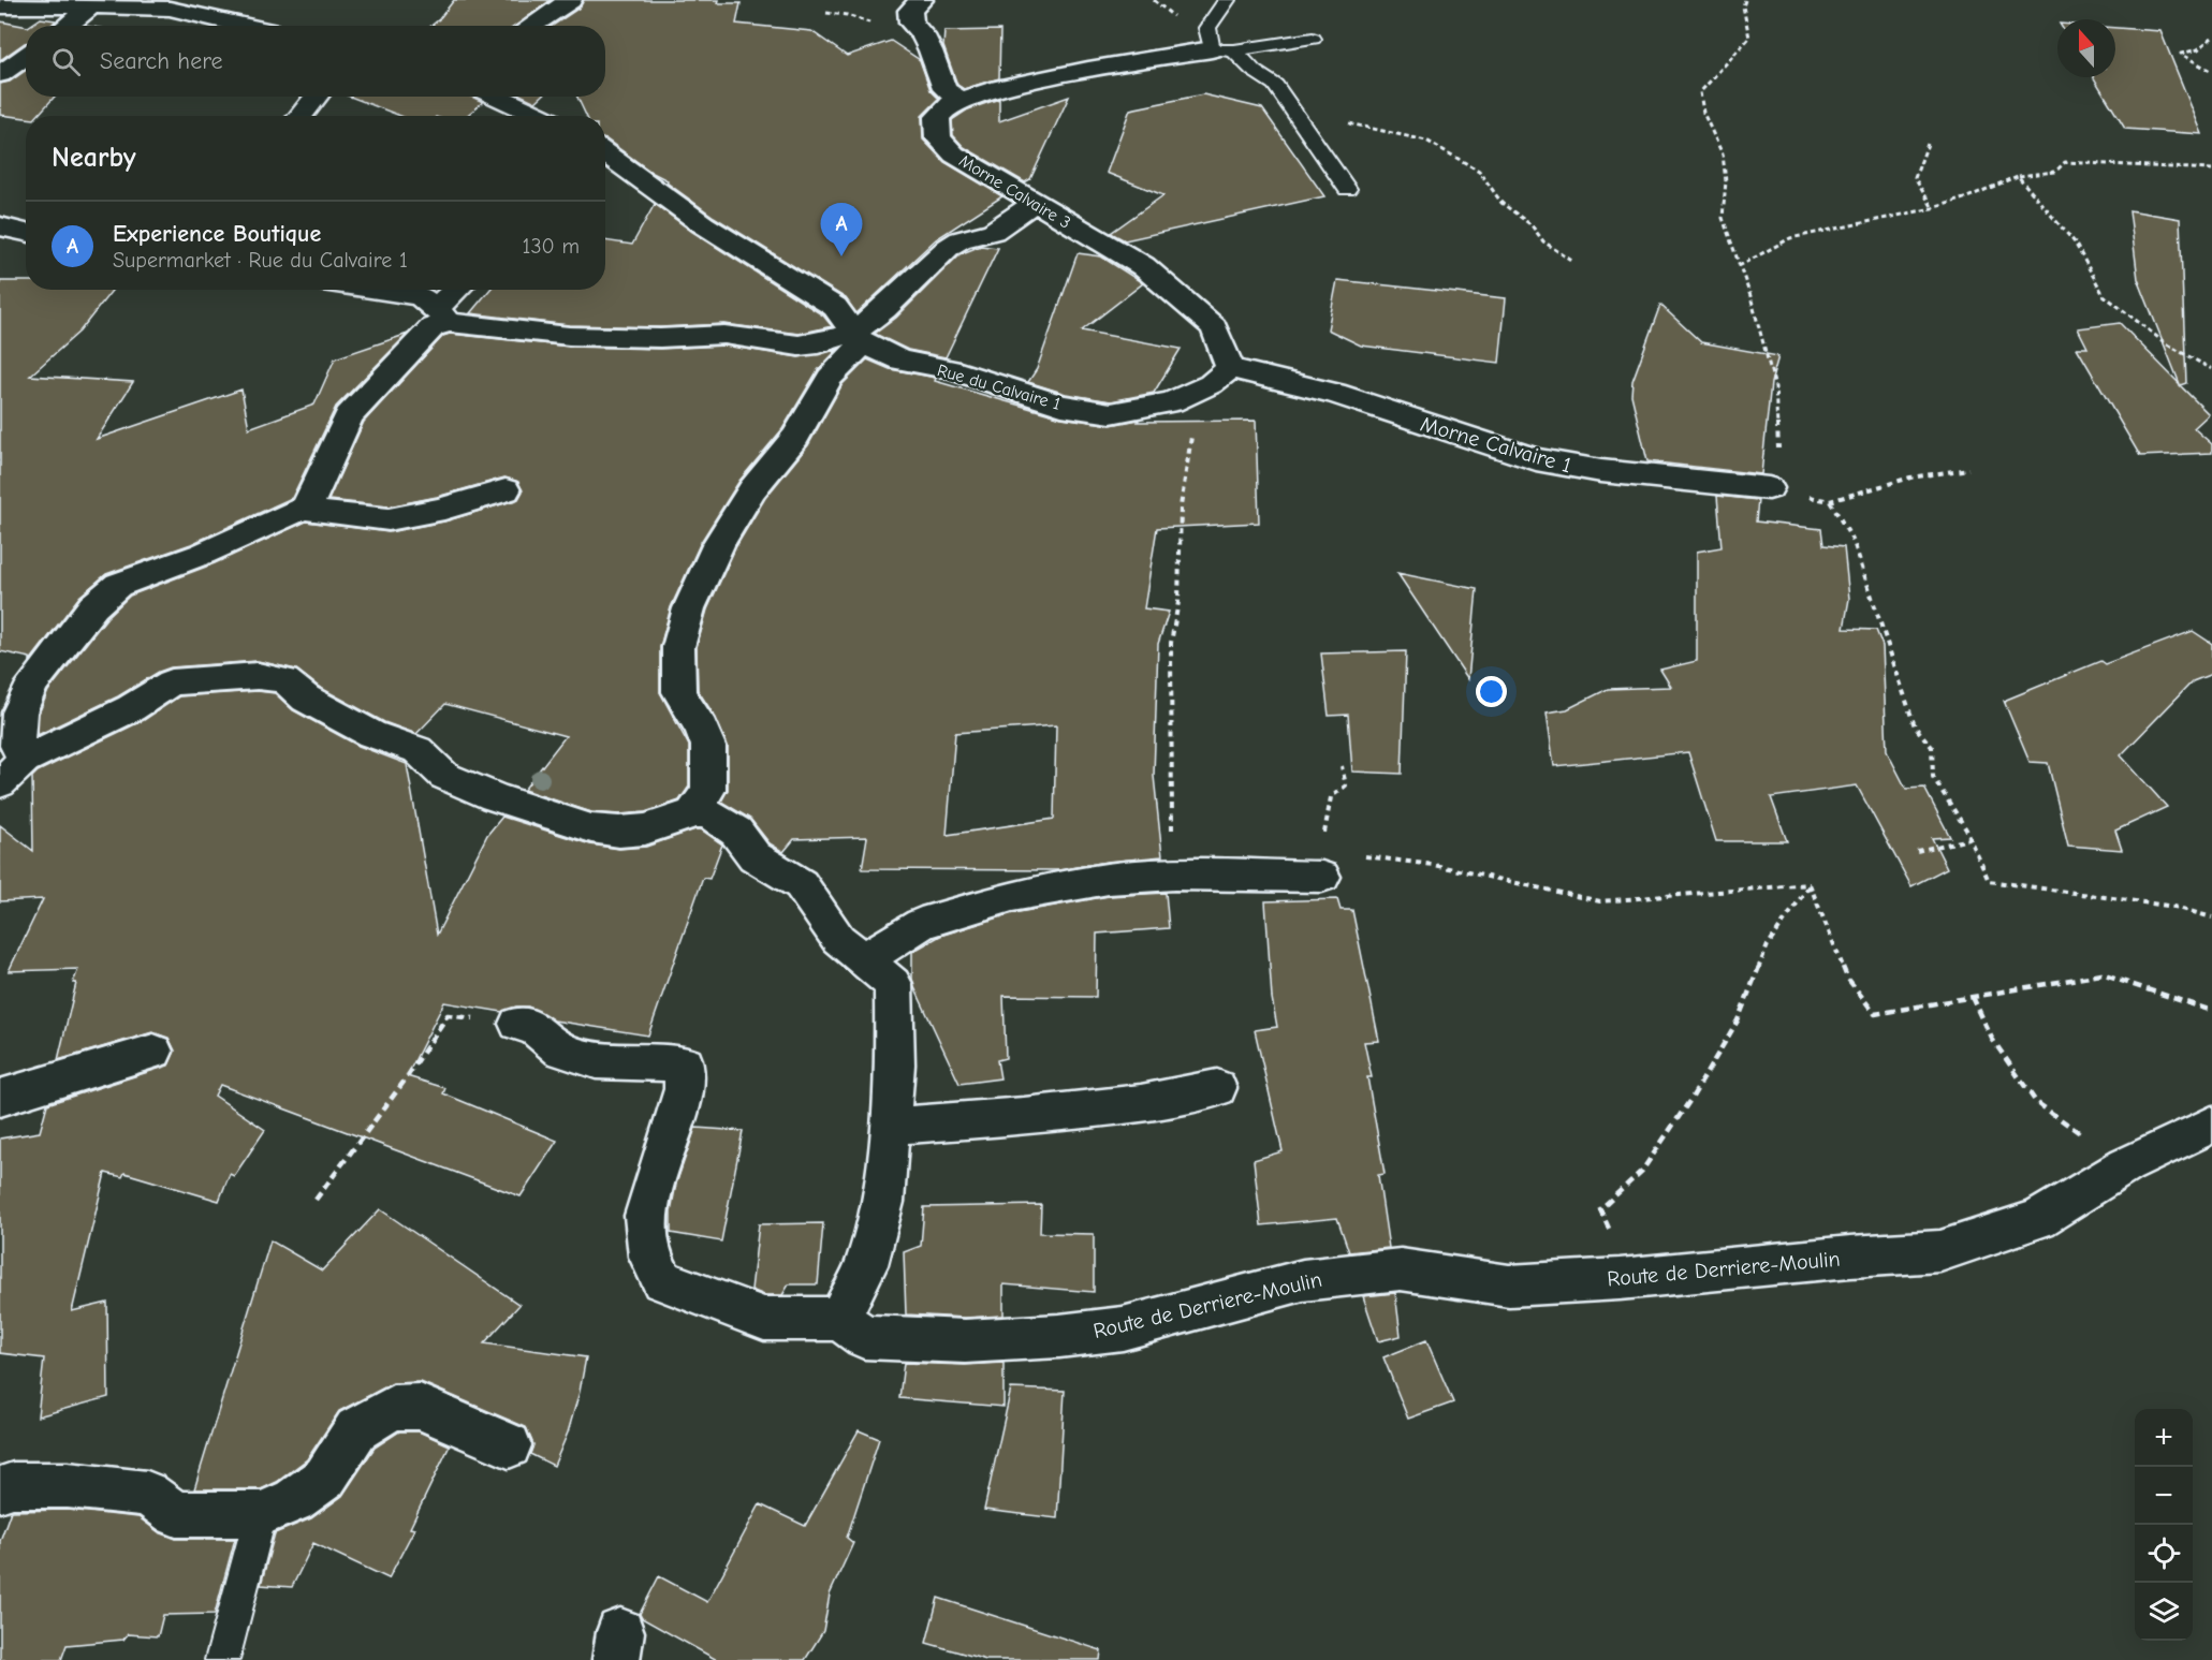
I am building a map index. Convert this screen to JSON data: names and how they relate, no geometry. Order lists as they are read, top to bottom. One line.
{"streets":{"street":["Morne Calvaire 3","Rue du Calvaire 1","Morne Calvaire 1","Route de Derriere-Moulin"]},"crossings":[["Morne Calvaire 3","Rue du Calvaire 1"],["Morne Calvaire 3","Morne Calvaire 1"],["Rue du Calvaire 1","Morne Calvaire 1"]],"north":"top","page":{"search":"Search here","heading":"Nearby","list":[{"mark":"A","name":"Experience Boutique","note":"Supermarket · Rue du Calvaire 1","value":"130 m"}],"pins":"A","map_buttons":["+","−"]}}
